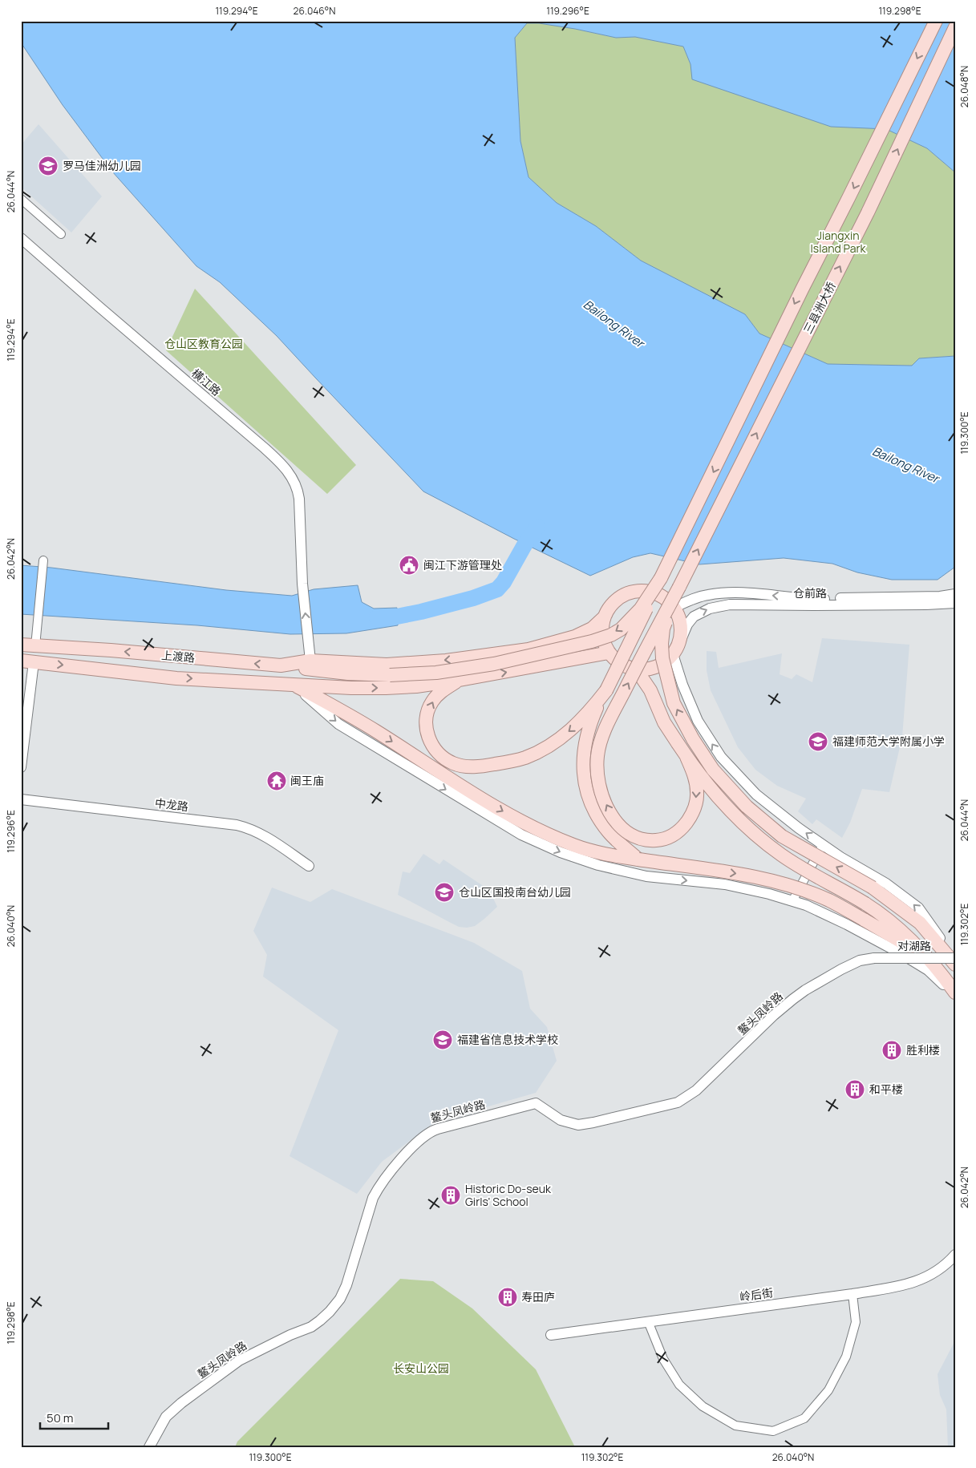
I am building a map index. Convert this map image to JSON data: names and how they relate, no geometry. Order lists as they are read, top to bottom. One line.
{"streets":{"main road":["三县洲大桥","上渡路"],"street":["横江路","仓前路","中龙路","对湖路","鳌头凤岭路","岭后街"]},"crossings":[["横江路","上渡路"],["仓前路","上渡路"],["对湖路","鳌头凤岭路"]],"one_way":["横江路"],"water":["Bailong River"],"parks":["Jiangxin Island Park","仓山区教育公园","长安山公园"],"places":{"school or university":["罗马佳洲幼儿园","福建师范大学附属小学","仓山区国投南台幼儿园","福建省信息技术学校"],"public building":["闽江下游管理处"],"temple":["闽王庙"],"building":["胜利楼","和平楼","Historic Do-seuk Girls' School","寿田庐"]},"scale_bar":"50 m","coordinates":["119.294°E","26.046°N","119.296°E","119.298°E","26.048°N","26.044°N","119.300°E","26.042°N","119.302°E","26.040°N"]}
